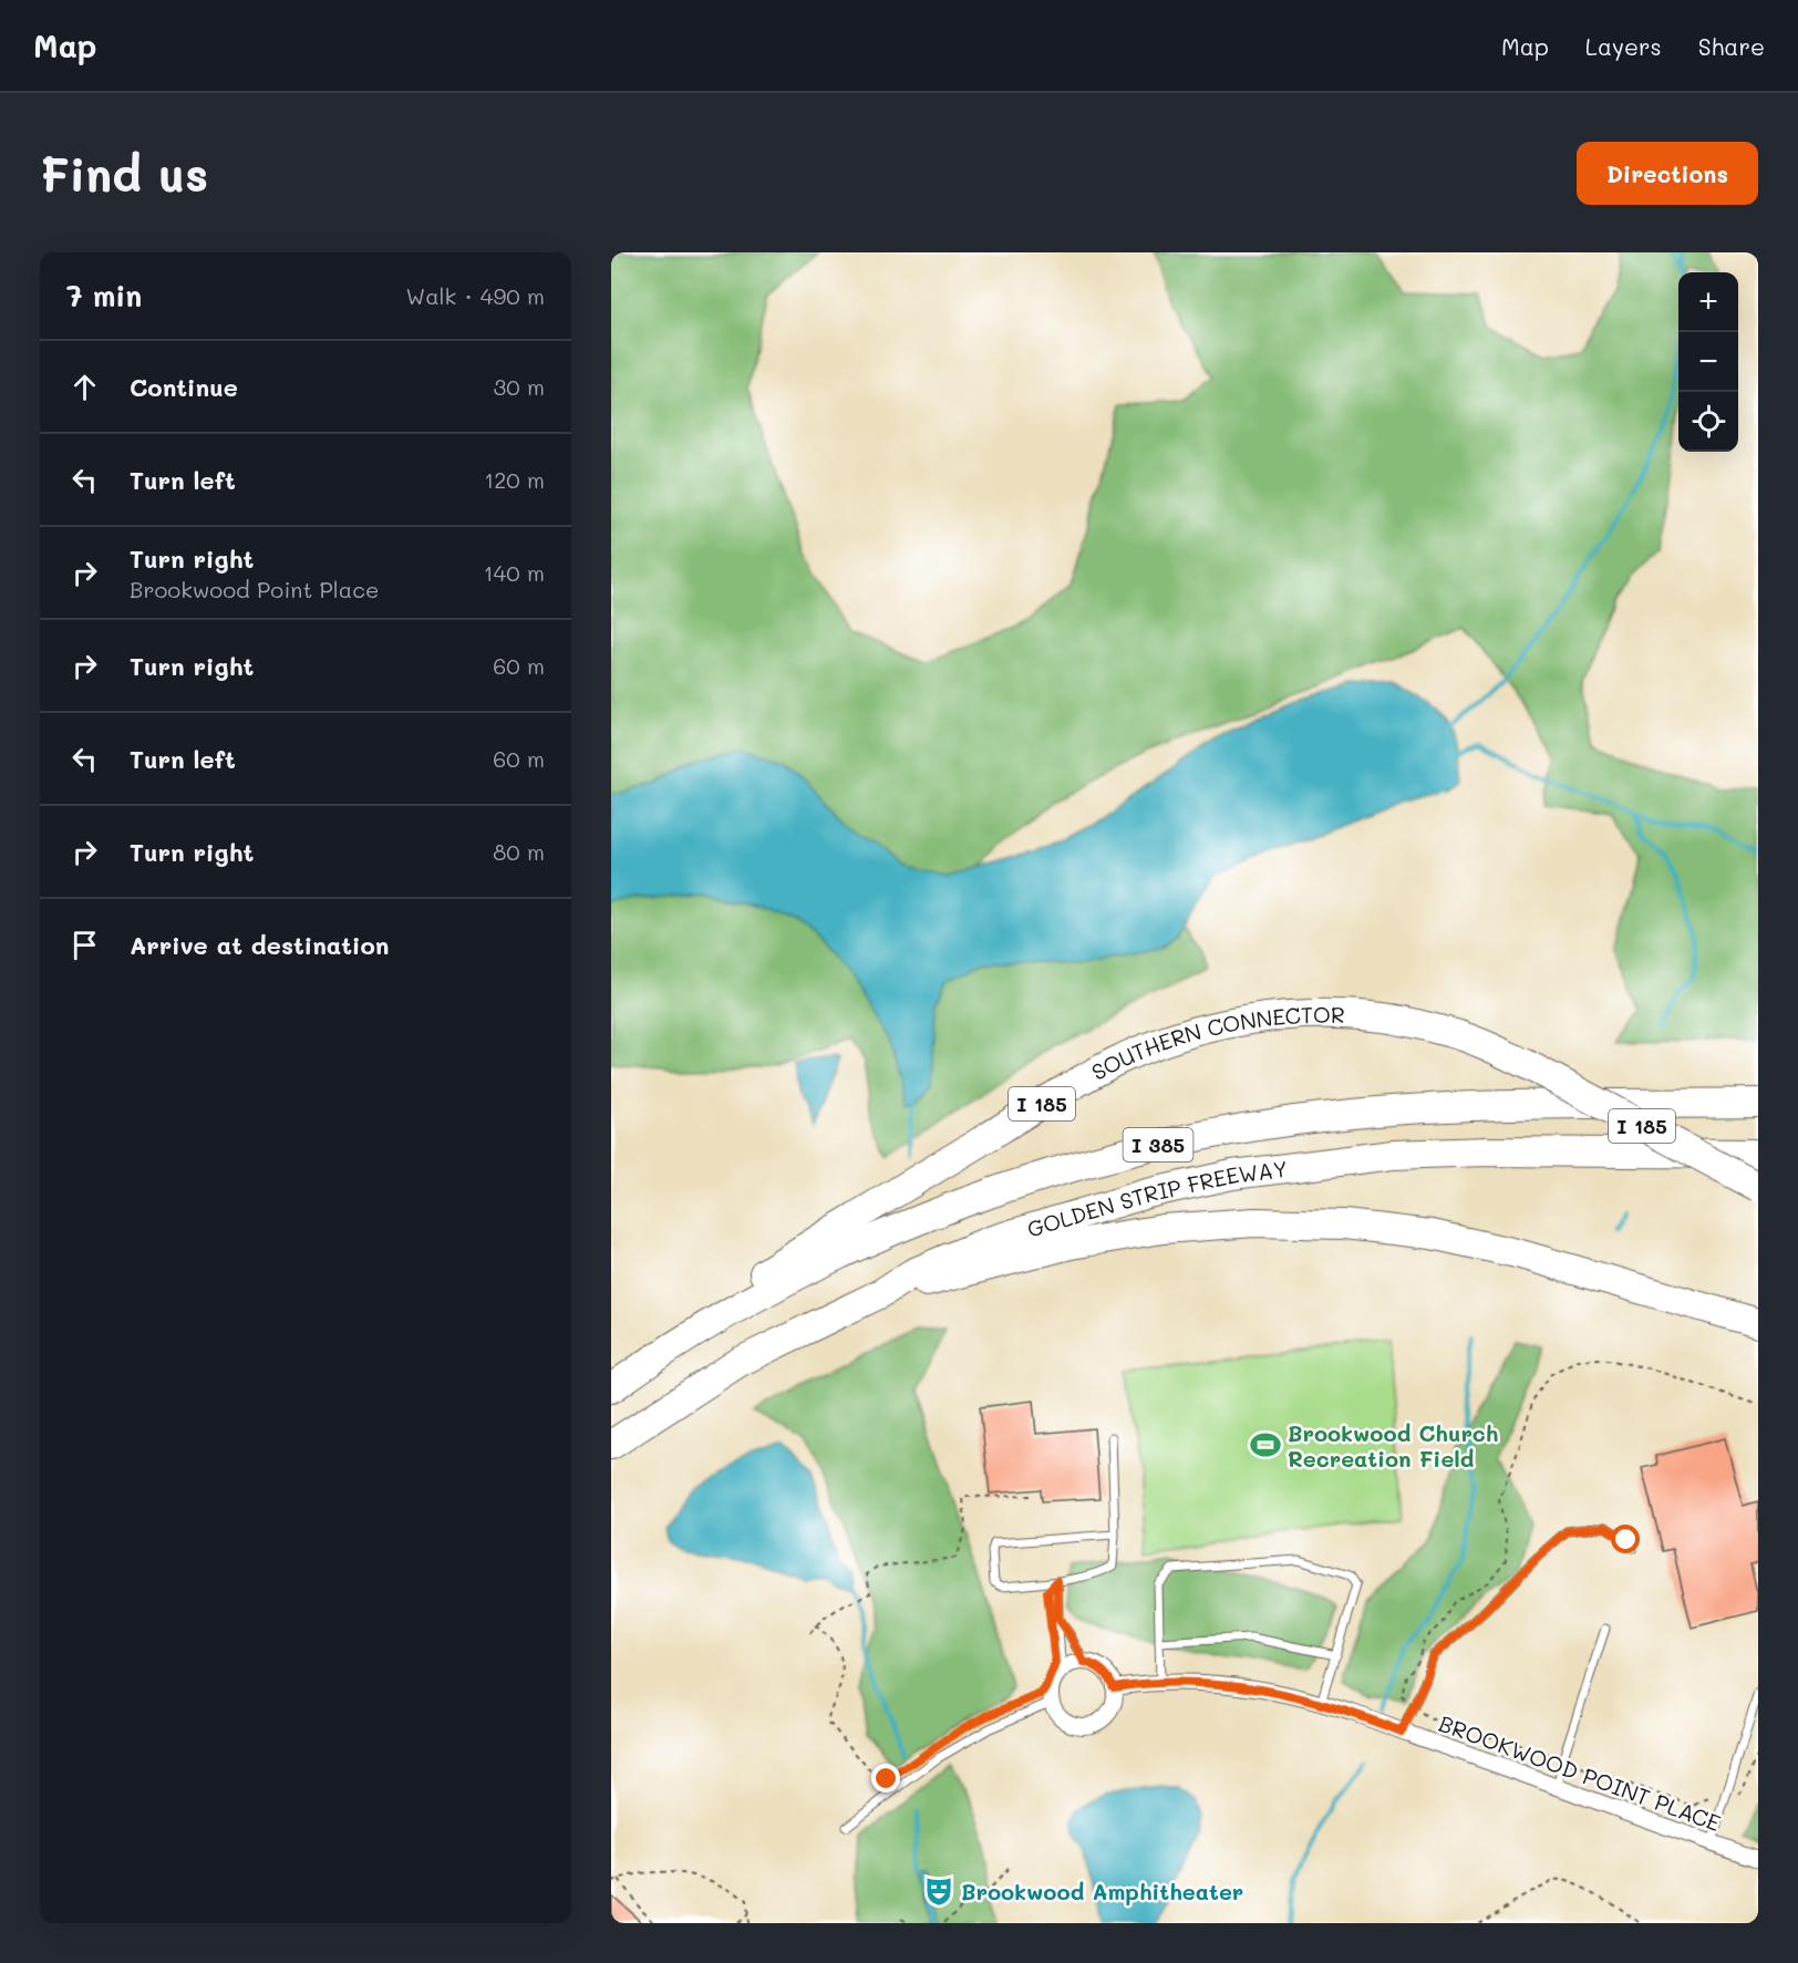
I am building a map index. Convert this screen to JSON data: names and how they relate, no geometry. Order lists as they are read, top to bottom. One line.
{"streets":{"highway":["SOUTHERN CONNECTOR","I 185","I 385","GOLDEN STRIP FREEWAY"],"street":["BROOKWOOD POINT PLACE"]},"places":{"sports":["Brookwood Church Recreation Field"],"theatre":["Brookwood Amphitheater"]},"page":{"header":"Map","nav":["Map","Layers","Share"],"buttons":"Directions","title":"Find us","heading":["7 min","Walk · 490 m"],"map_buttons":["+","−"],"list":[["Continue","30 m"],["Turn left","120 m"],["Turn right","Brookwood Point Place","140 m"],["Turn right","60 m"],["Turn left","60 m"],["Turn right","80 m"],"Arrive at destination"]}}
